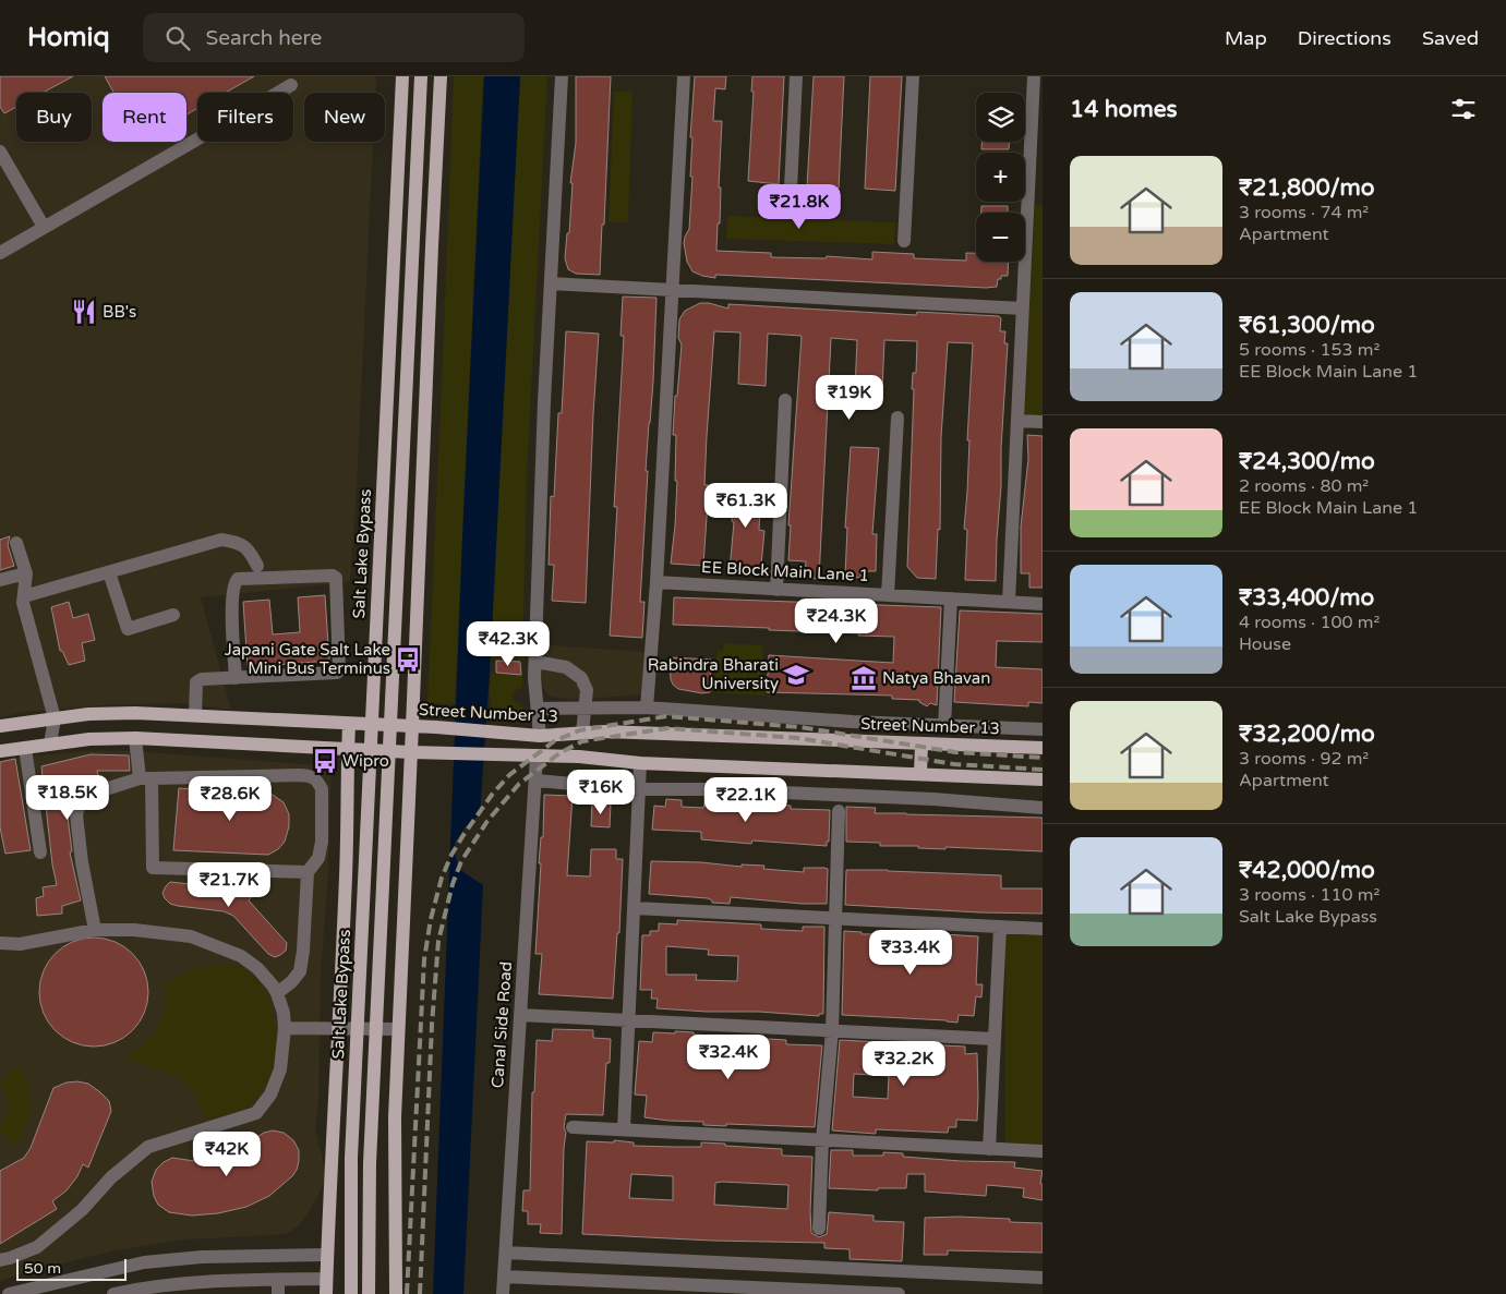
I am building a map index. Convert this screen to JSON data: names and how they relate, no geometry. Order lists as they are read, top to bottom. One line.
{"streets":{"main road":["Salt Lake Bypass","Street Number 13"],"street":["EE Block Main Lane 1","Canal Side Road"]},"places":{"restaurant":["BB's"],"bus stop":["Japani Gate Salt Lake Mini Bus Terminus","Wipro"],"school or university":["Rabindra Bharati University"],"museum":["Natya Bhavan"]},"scale_bar":"50 m","page":{"header":"Homiq","search":"Search here","nav":["Map","Directions","Saved"],"heading":"14 homes","map_buttons":["+","−"],"chip":["Buy","Rent","Filters","New"],"list":[{"name":"₹21,800/mo","note":"3 rooms · 74 m² · Apartment"},{"name":"₹61,300/mo","note":"5 rooms · 153 m² · EE Block Main Lane 1"},{"name":"₹24,300/mo","note":"2 rooms · 80 m² · EE Block Main Lane 1"},{"name":"₹33,400/mo","note":"4 rooms · 100 m² · House"},{"name":"₹32,200/mo","note":"3 rooms · 92 m² · Apartment"},{"name":"₹42,000/mo","note":"3 rooms · 110 m² · Salt Lake Bypass"}],"price":["₹21.8K","₹19K","₹61.3K","₹24.3K","₹42.3K","₹16K","₹18.5K","₹28.6K","₹22.1K","₹21.7K","₹33.4K","₹32.4K","₹32.2K","₹42K"],"scale":"50 m"}}
